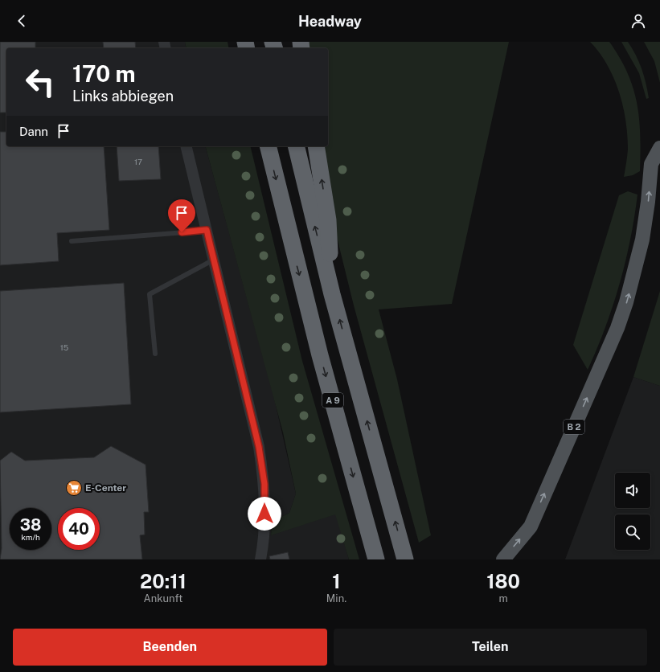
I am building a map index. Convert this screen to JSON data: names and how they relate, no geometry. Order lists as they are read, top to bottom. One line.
{"streets":{"highway":["A 9"],"main road":["B 2"]},"places":{"supermarket":["E-Center"]},"house_numbers":["17","15"],"page":{"header":"Headway","turn":["170 m","Links abbiegen"],"then":"Dann","speed":"38 km/h","limit":"40","eta":["20:11","Ankunft","1","Min.","180","m"],"buttons":["Beenden","Teilen"]}}
